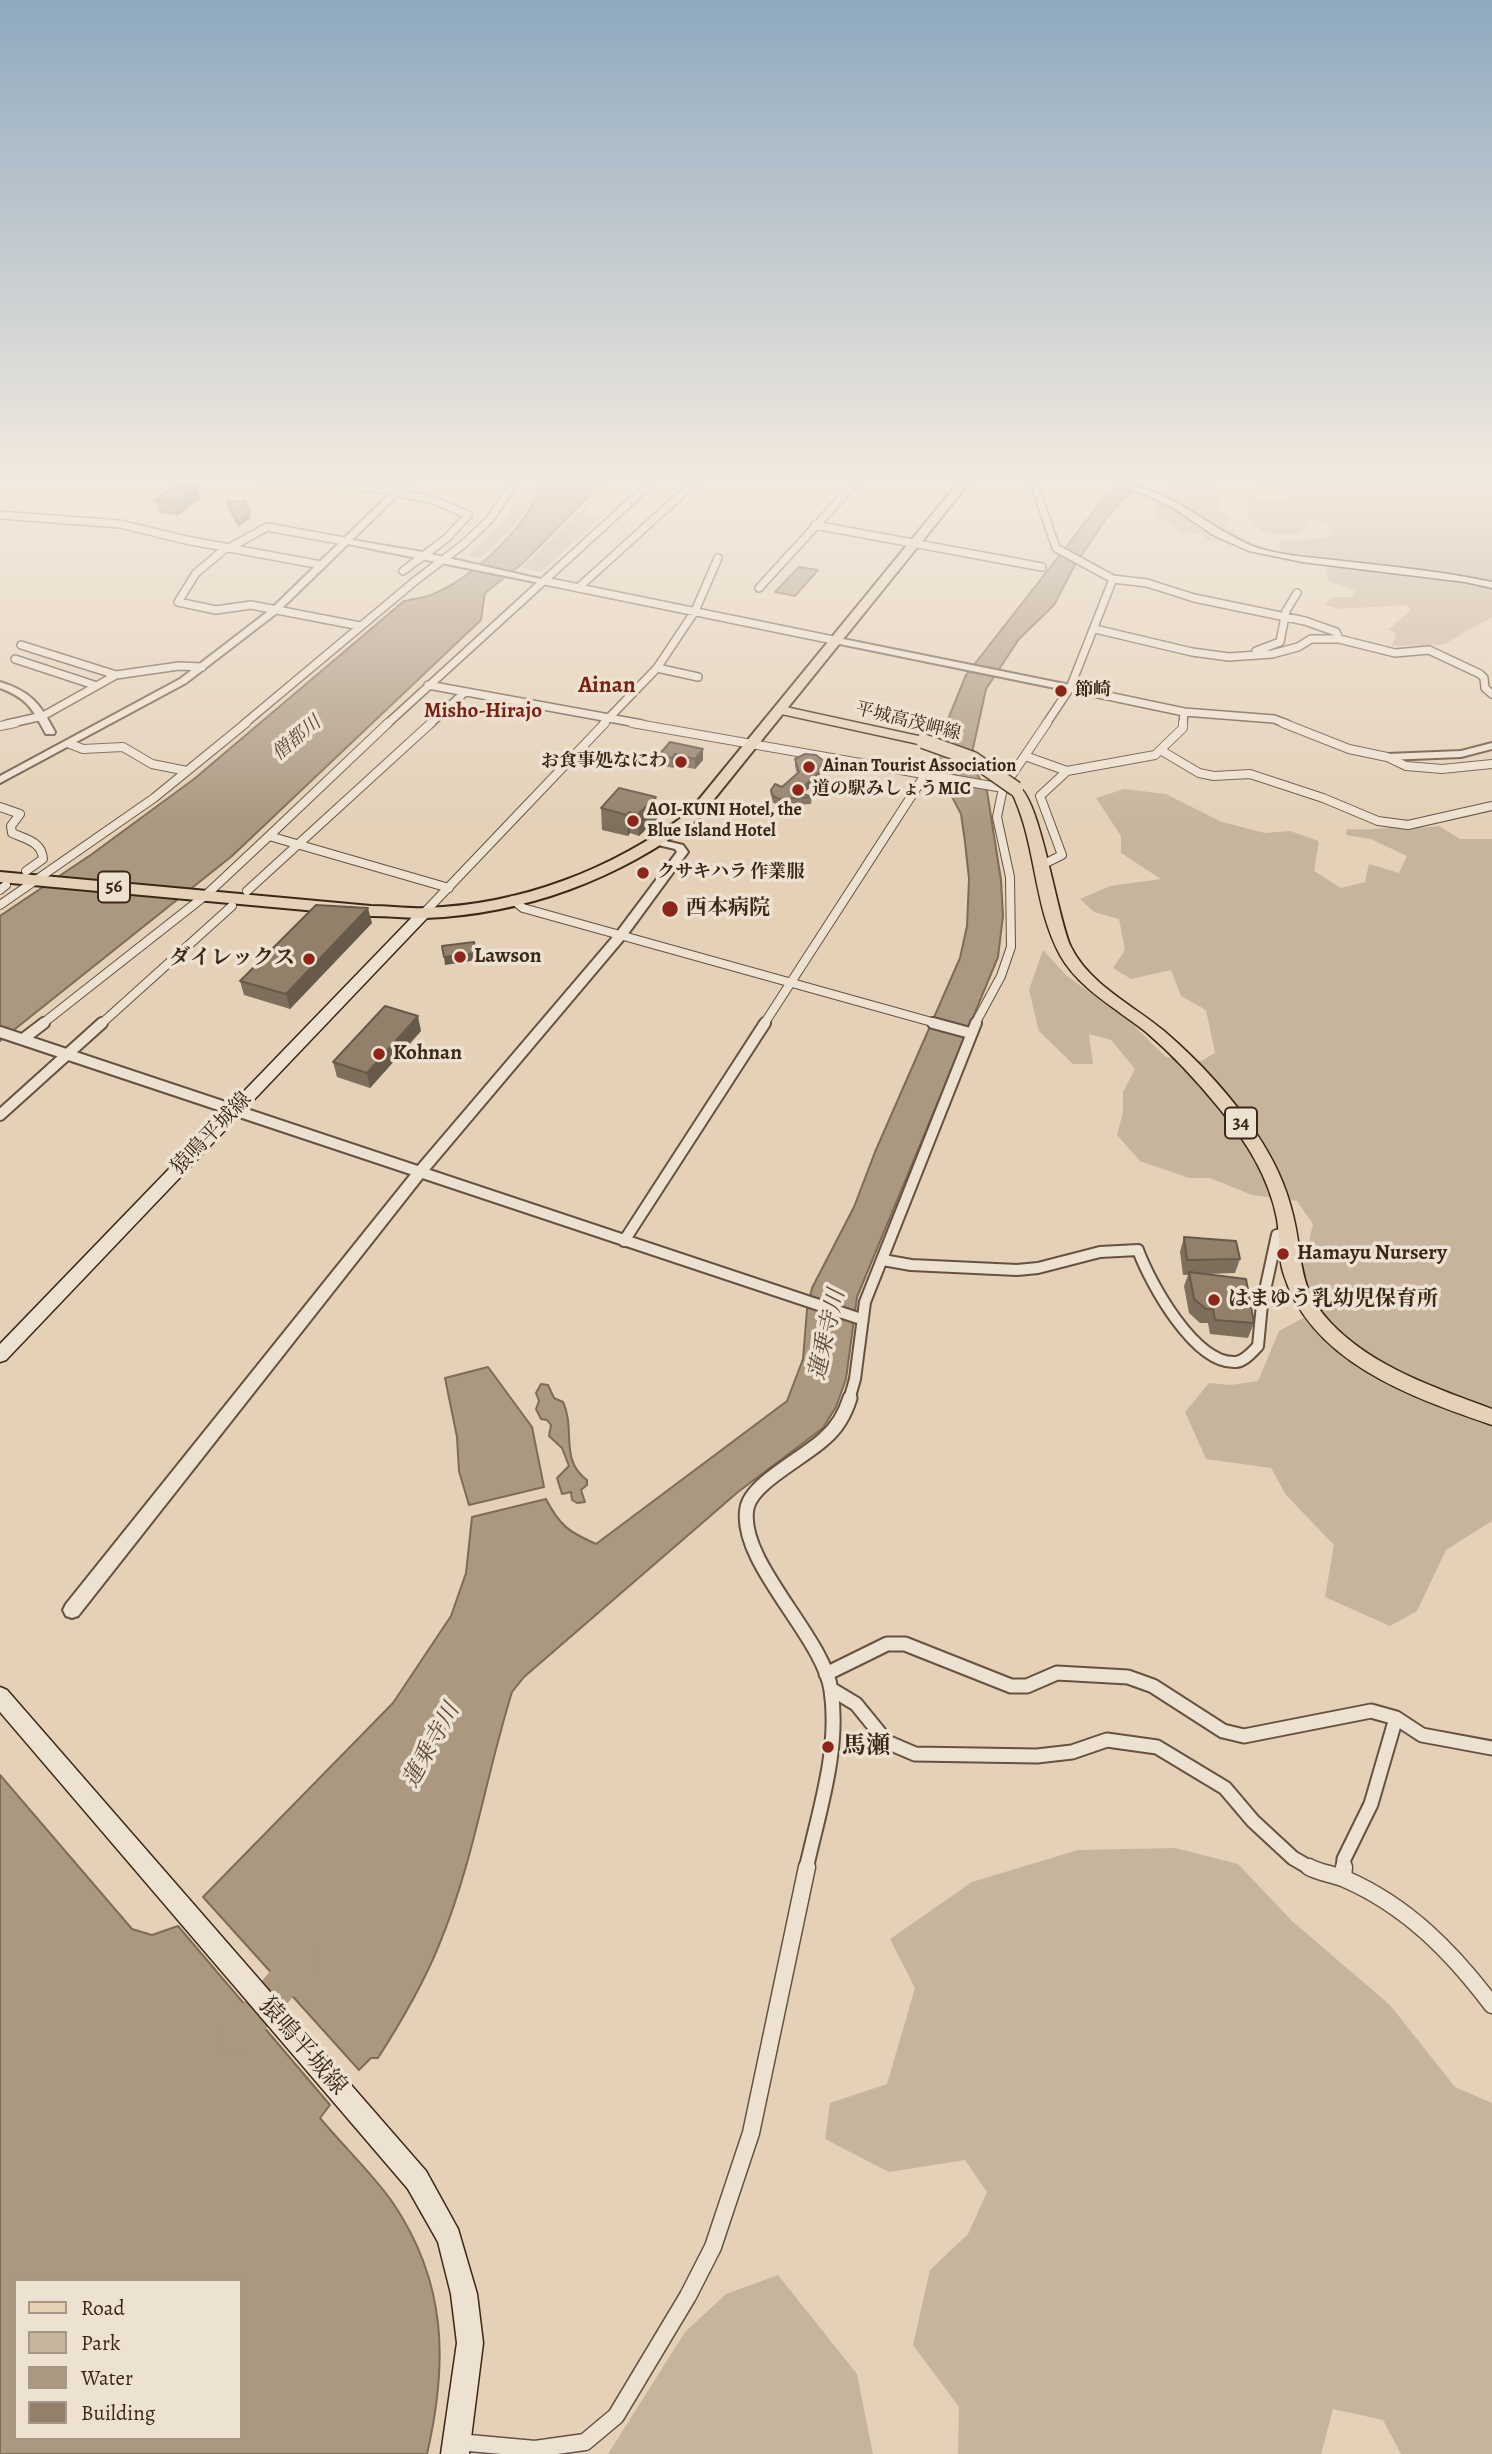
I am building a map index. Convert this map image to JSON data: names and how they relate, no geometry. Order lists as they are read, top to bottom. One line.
{"streets":{"highway":["56"],"main road":["平城高茂岬線","34","猿鳴平城線"]},"crossings":[["平城高茂岬線","56"],["平城高茂岬線","34"],["56","猿鳴平城線"]],"districts":["Ainan","Misho-Hirajo"],"water":["僧都川","蓮乗寺川"],"places":["節崎","お食事処なにわ","Ainan Tourist Association","道の駅みしょうMIC","AOI-KUNI Hotel, the Blue Island Hotel","クサキハラ 作業服","西本病院","Lawson","ダイレックス","Kohnan","Hamayu Nursery","はまゆう乳幼児保育所","馬瀬"],"legend":["Road","Park","Water","Building"]}
